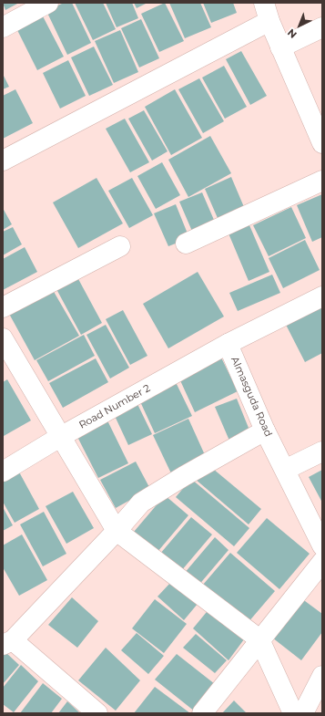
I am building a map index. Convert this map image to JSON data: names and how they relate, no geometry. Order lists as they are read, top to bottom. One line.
{"streets":{"street":["Almasguda Road","Road Number 2"]},"crossings":[["Almasguda Road","Road Number 2"]],"north":"bottom left"}
